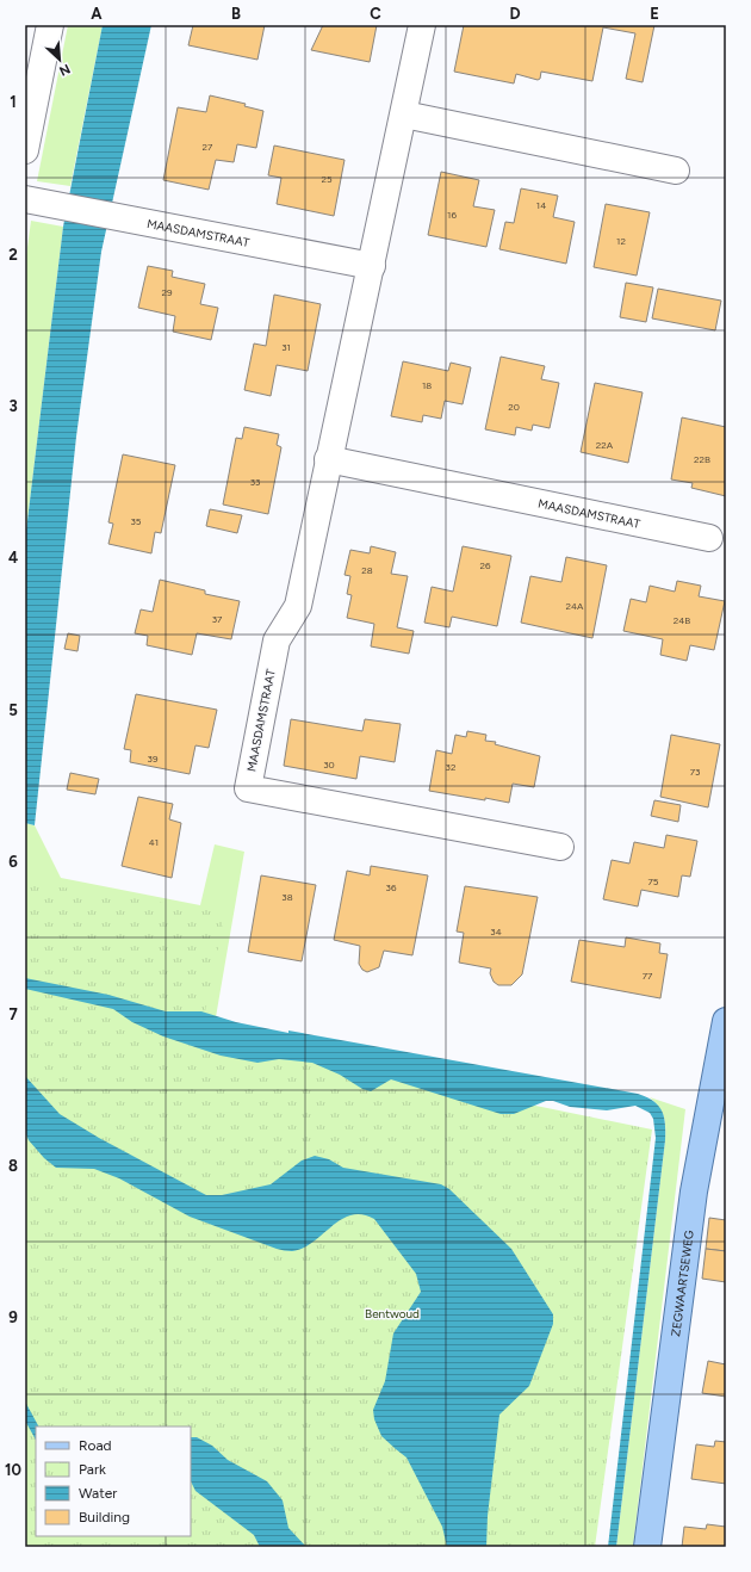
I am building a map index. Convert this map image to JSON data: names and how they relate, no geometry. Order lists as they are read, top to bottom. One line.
{"streets":{"main road":["ZEGWAARTSEWEG"],"street":["MAASDAMSTRAAT"]},"parks":["Bentwoud"],"house_numbers":["27","25","14","16","12","29","31","18","20","22A","22B","33","35","26","28","24A","37","24B","39","30","32","73","41","75","36","38","34","77"],"legend":["Road","Park","Water","Building"],"north":"bottom right","grid":{"columns":["A","B","C","D","E"],"rows":["1","2","3","4","5","6","7","8","9","10"]}}
